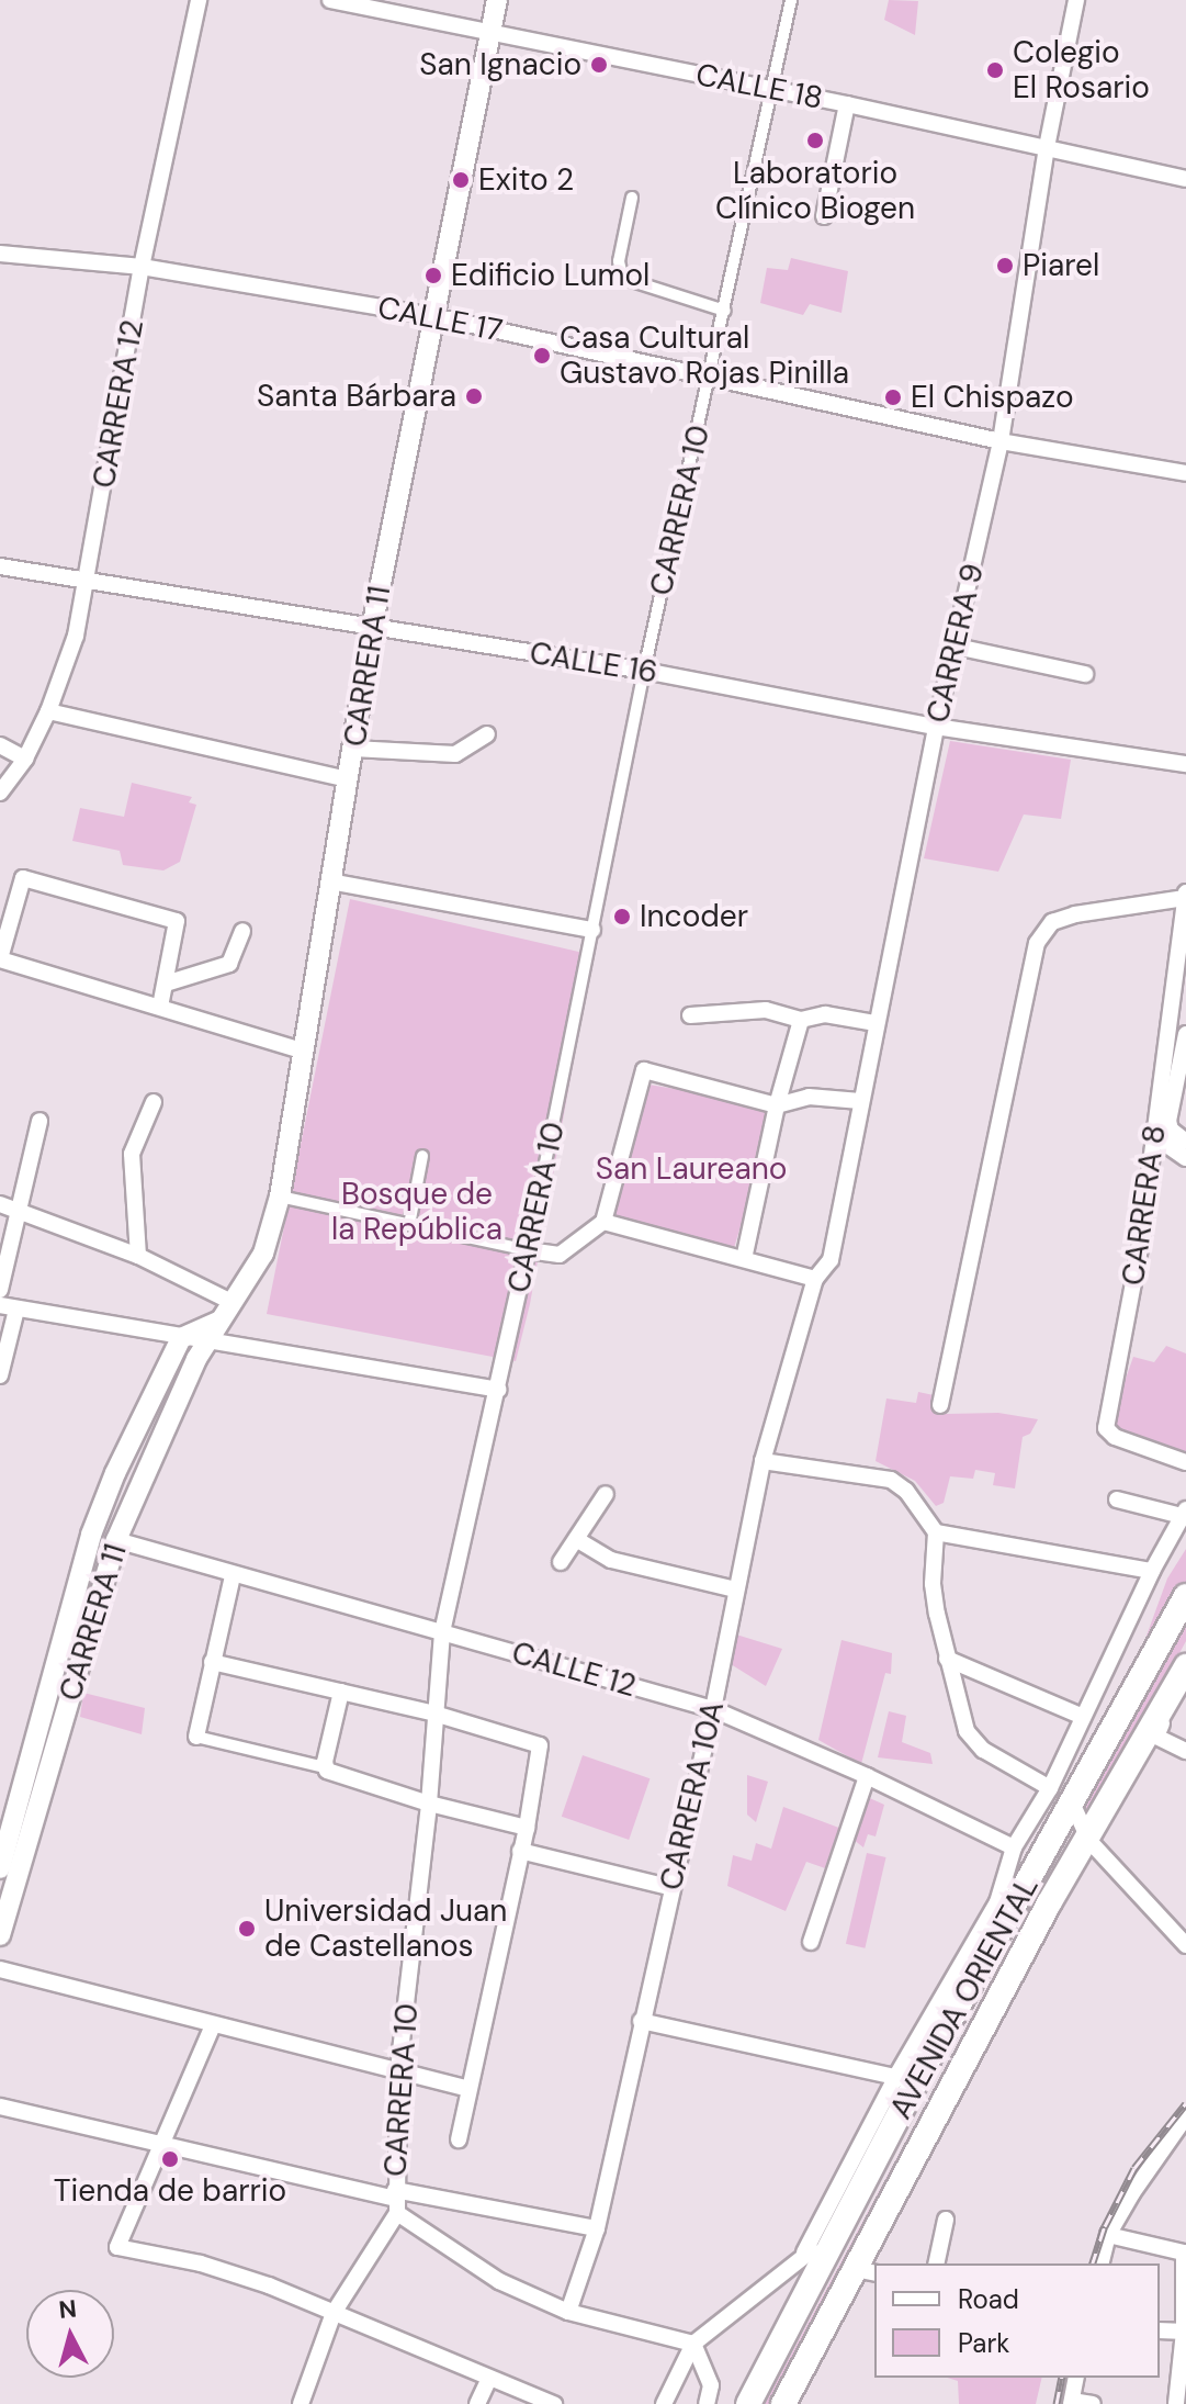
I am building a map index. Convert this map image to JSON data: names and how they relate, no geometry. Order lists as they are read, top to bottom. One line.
{"streets":{"main road":["CARRERA 11","AVENIDA ORIENTAL"],"street":["CALLE 18","CALLE 17","CARRERA 12","CARRERA 10","CARRERA 9","CALLE 16","CARRERA 8","CALLE 12","CARRERA 10A"]},"crossings":[["CALLE 18","CARRERA 10"],["CALLE 18","CARRERA 9"],["CALLE 18","CARRERA 11"],["CALLE 17","CARRERA 12"],["CALLE 17","CARRERA 10"],["CALLE 17","CARRERA 9"],["CALLE 17","CARRERA 11"],["CARRERA 12","CALLE 16"],["CARRERA 10","CALLE 16"],["CARRERA 10","CALLE 12"],["CARRERA 9","CALLE 16"],["CARRERA 9","CARRERA 10A"],["CALLE 16","CARRERA 11"],["CARRERA 11","CALLE 12"],["CALLE 12","CARRERA 10A"],["CALLE 12","AVENIDA ORIENTAL"]],"parks":["San Laureano","Bosque de la República"],"places":["San Ignacio","Colegio El Rosario","Laboratorio Clínico Biogen","Exito 2","Piarel","Edificio Lumol","Casa Cultural Gustavo Rojas Pinilla","Santa Bárbara","El Chispazo","Incoder","Universidad Juan de Castellanos","Tienda de barrio"],"legend":["Road","Park"],"north":"top"}
